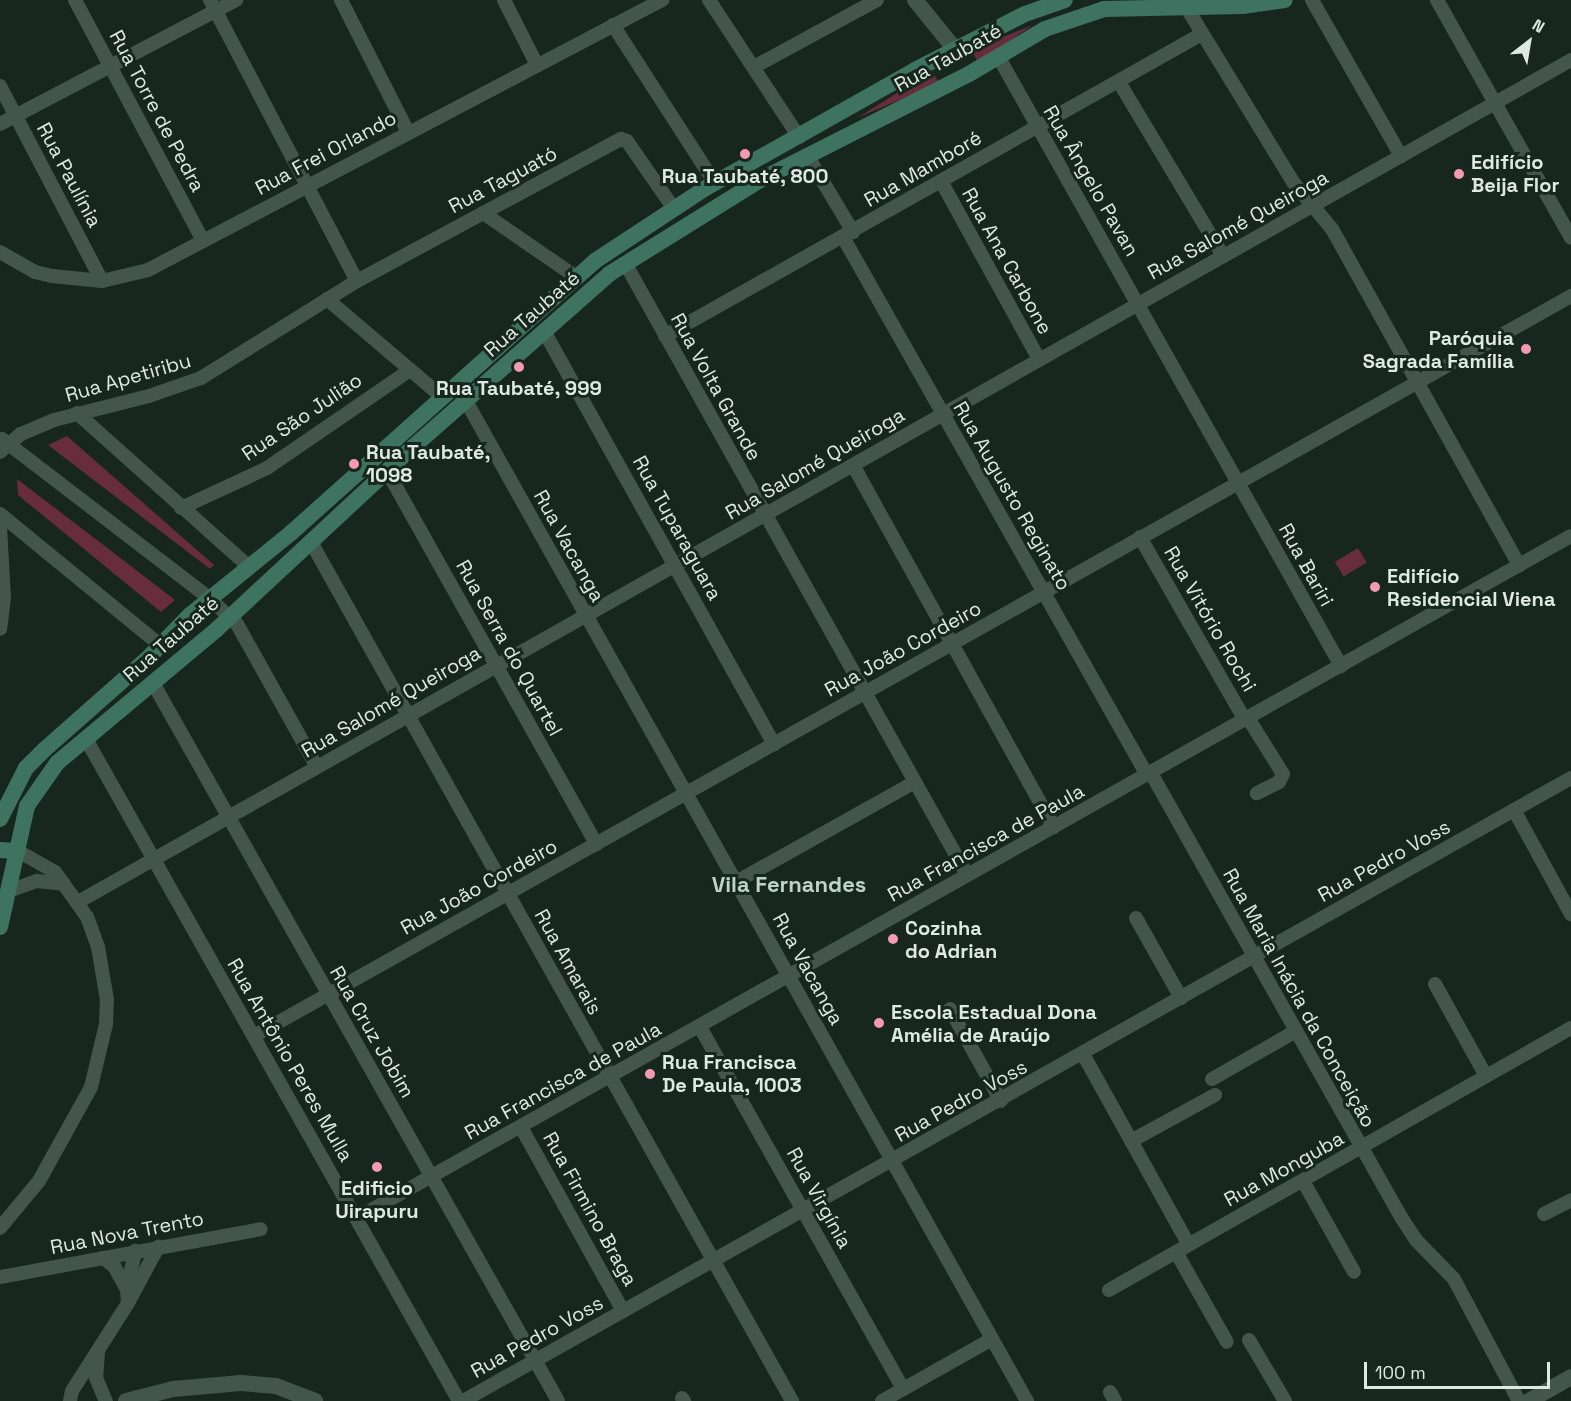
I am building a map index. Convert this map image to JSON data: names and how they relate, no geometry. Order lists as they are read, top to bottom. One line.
{"streets":{"main road":["Rua Taubaté"],"street":["Rua Torre de Pedra","Rua Frei Orlando","Rua Mamboré","Rua Paulínia","Rua Taguató","Rua Ângelo Pavan","Rua Salomé Queiroga","Rua Ana Carbone","Rua Apetiribu","Rua Volta Grande","Rua São Julião","Rua Augusto Reginato","Rua Tuparaguara","Rua Vacanga","Rua Bariri","Rua Vitório Rochi","Rua Serra do Quartel","Rua João Cordeiro","Rua Francisca de Paula","Rua Pedro Voss","Rua Amarais","Rua Maria Inácia da Conceição","Rua Cruz Jobim","Rua Antônio Peres Mulla","Rua Monguba","Rua Virgínia","Rua Firmino Braga","Rua Nova Trento"]},"crossings":[["Rua Taubaté","Rua Taguató"],["Rua Taubaté","Rua Ângelo Pavan"],["Rua Taubaté","Rua Volta Grande"],["Rua Taubaté","Rua Augusto Reginato"],["Rua Taubaté","Rua Tuparaguara"],["Rua Taubaté","Rua Vacanga"],["Rua Taubaté","Rua Serra do Quartel"],["Rua Taubaté","Rua Amarais"],["Rua Taubaté","Rua Cruz Jobim"],["Rua Taubaté","Rua Antônio Peres Mulla"],["Rua Torre de Pedra","Rua Frei Orlando"],["Rua Frei Orlando","Rua Paulínia"],["Rua Mamboré","Rua Ângelo Pavan"],["Rua Mamboré","Rua Ana Carbone"],["Rua Mamboré","Rua Volta Grande"],["Rua Mamboré","Rua Augusto Reginato"],["Rua Taguató","Rua Apetiribu"],["Rua Ângelo Pavan","Rua Salomé Queiroga"],["Rua Ângelo Pavan","Rua Bariri"],["Rua Ângelo Pavan","Rua João Cordeiro"],["Rua Salomé Queiroga","Rua Ana Carbone"],["Rua Salomé Queiroga","Rua Volta Grande"],["Rua Salomé Queiroga","Rua Augusto Reginato"],["Rua Salomé Queiroga","Rua Tuparaguara"],["Rua Salomé Queiroga","Rua Vacanga"],["Rua Salomé Queiroga","Rua Serra do Quartel"],["Rua Salomé Queiroga","Rua Amarais"],["Rua Salomé Queiroga","Rua Cruz Jobim"],["Rua Salomé Queiroga","Rua Antônio Peres Mulla"],["Rua Volta Grande","Rua João Cordeiro"],["Rua Volta Grande","Rua Francisca de Paula"],["Rua Augusto Reginato","Rua João Cordeiro"],["Rua Augusto Reginato","Rua Francisca de Paula"],["Rua Augusto Reginato","Rua Maria Inácia da Conceição"],["Rua Tuparaguara","Rua João Cordeiro"],["Rua Vacanga","Rua João Cordeiro"],["Rua Vacanga","Rua Francisca de Paula"],["Rua Vacanga","Rua Pedro Voss"],["Rua Bariri","Rua João Cordeiro"],["Rua Bariri","Rua Francisca de Paula"],["Rua Vitório Rochi","Rua João Cordeiro"],["Rua Vitório Rochi","Rua Francisca de Paula"],["Rua Serra do Quartel","Rua João Cordeiro"],["Rua João Cordeiro","Rua Amarais"],["Rua João Cordeiro","Rua Cruz Jobim"],["Rua João Cordeiro","Rua Antônio Peres Mulla"],["Rua Francisca de Paula","Rua Amarais"],["Rua Francisca de Paula","Rua Maria Inácia da Conceição"],["Rua Francisca de Paula","Rua Cruz Jobim"],["Rua Francisca de Paula","Rua Antônio Peres Mulla"],["Rua Francisca de Paula","Rua Virgínia"],["Rua Francisca de Paula","Rua Firmino Braga"],["Rua Pedro Voss","Rua Amarais"],["Rua Pedro Voss","Rua Maria Inácia da Conceição"],["Rua Pedro Voss","Rua Cruz Jobim"],["Rua Pedro Voss","Rua Antônio Peres Mulla"],["Rua Pedro Voss","Rua Virgínia"],["Rua Pedro Voss","Rua Firmino Braga"],["Rua Maria Inácia da Conceição","Rua Monguba"]],"districts":["Vila Fernandes"],"places":["Rua Taubaté, 800","Edifício Beija Flor","Paróquia Sagrada Família","Rua Taubaté, 999","Rua Taubaté, 1098","Edifício Residencial Viena","Cozinha do Adrian","Escola Estadual Dona Amélia de Araújo","Rua Francisca De Paula, 1003","Edificio Uirapuru"],"scale_bar":"100 m","north":"top right"}
